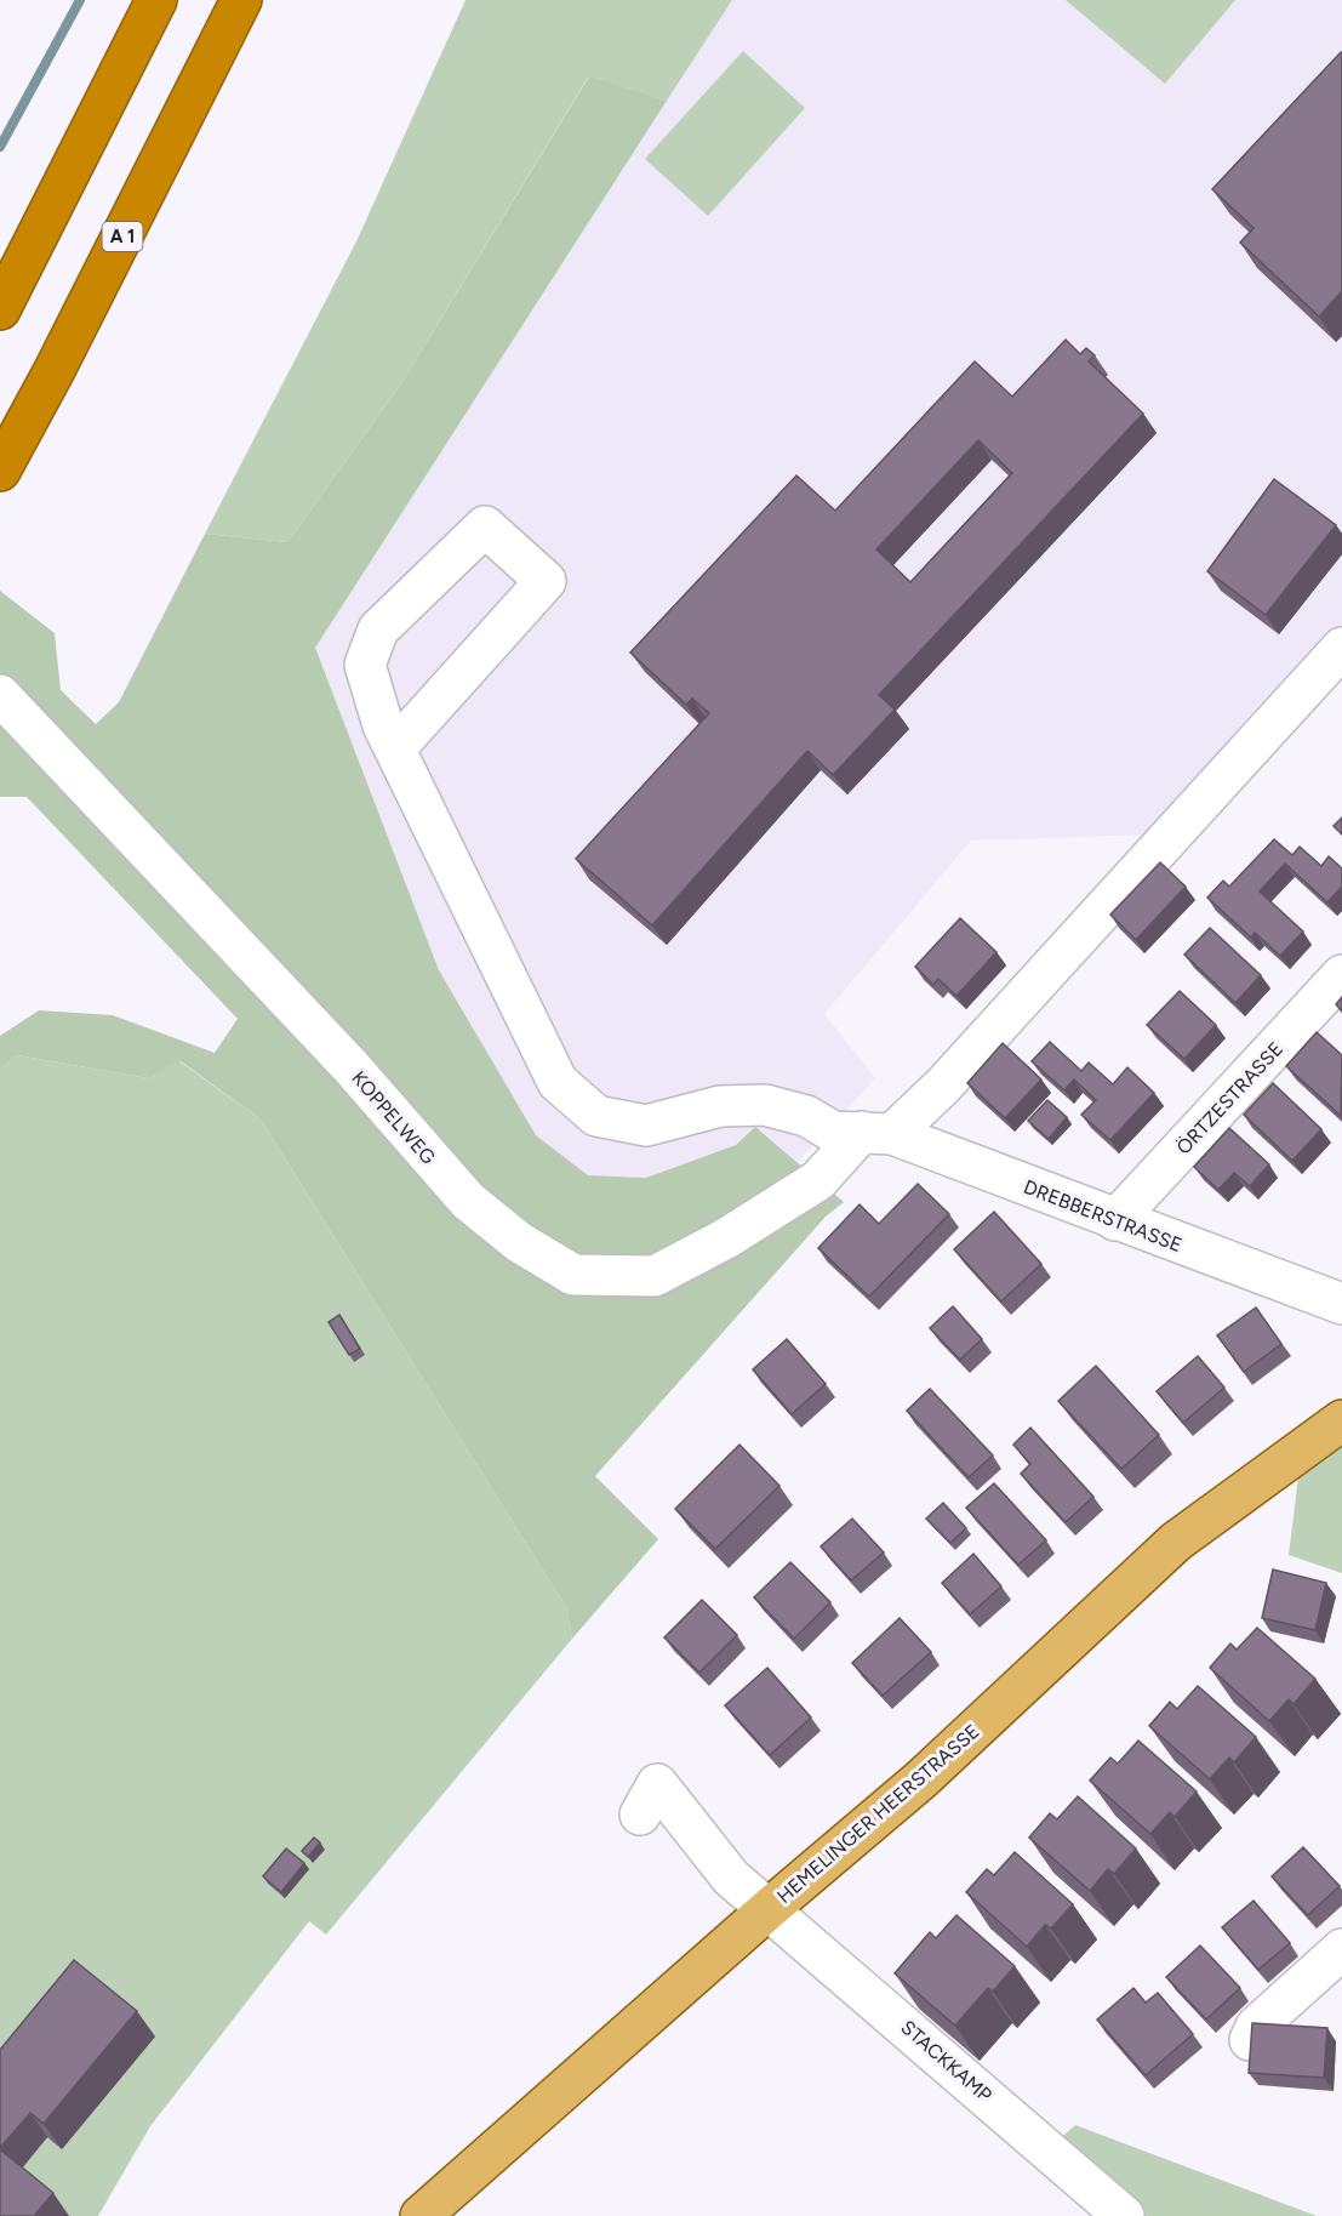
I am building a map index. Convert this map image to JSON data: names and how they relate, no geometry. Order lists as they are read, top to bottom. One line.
{"streets":{"highway":["A 1"],"main road":["HEMELINGER HEERSTRASSE"],"street":["ÖRTZESTRASSE","KOPPELWEG","DREBBERSTRASSE","STACKKAMP"]},"crossings":[["ÖRTZESTRASSE","DREBBERSTRASSE"],["KOPPELWEG","DREBBERSTRASSE"],["HEMELINGER HEERSTRASSE","STACKKAMP"]]}
